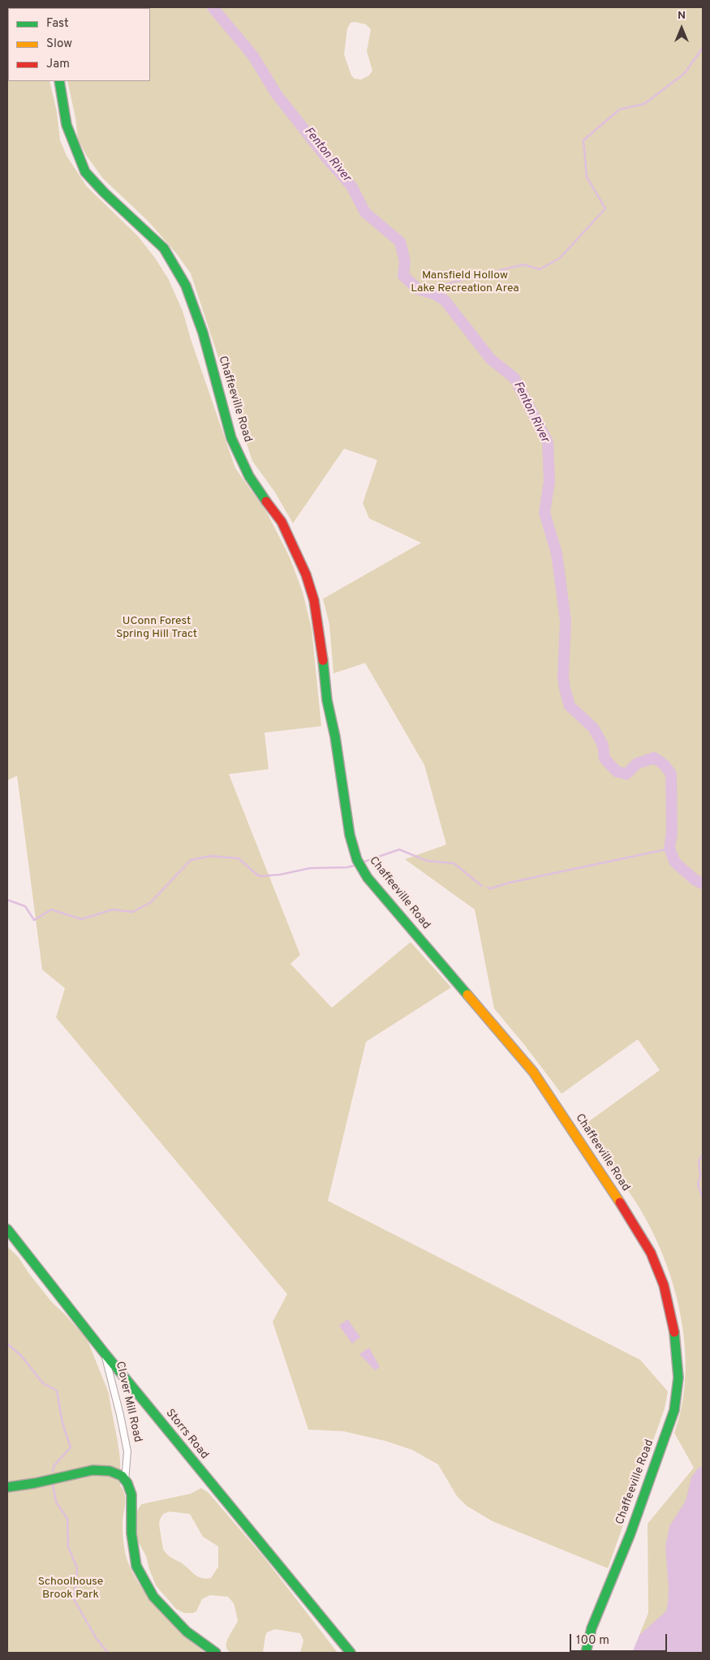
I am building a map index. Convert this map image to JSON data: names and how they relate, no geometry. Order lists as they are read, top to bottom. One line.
{"streets":{"street":["Chaffeeville Road","Clover Mill Road","Storrs Road"]},"crossings":[["Clover Mill Road","Storrs Road"]],"water":["Fenton River"],"parks":["Mansfield Hollow Lake Recreation Area","UConn Forest Spring Hill Tract","Schoolhouse Brook Park"],"legend":["Fast","Slow","Jam"],"scale_bar":"100 m","north":"top"}
